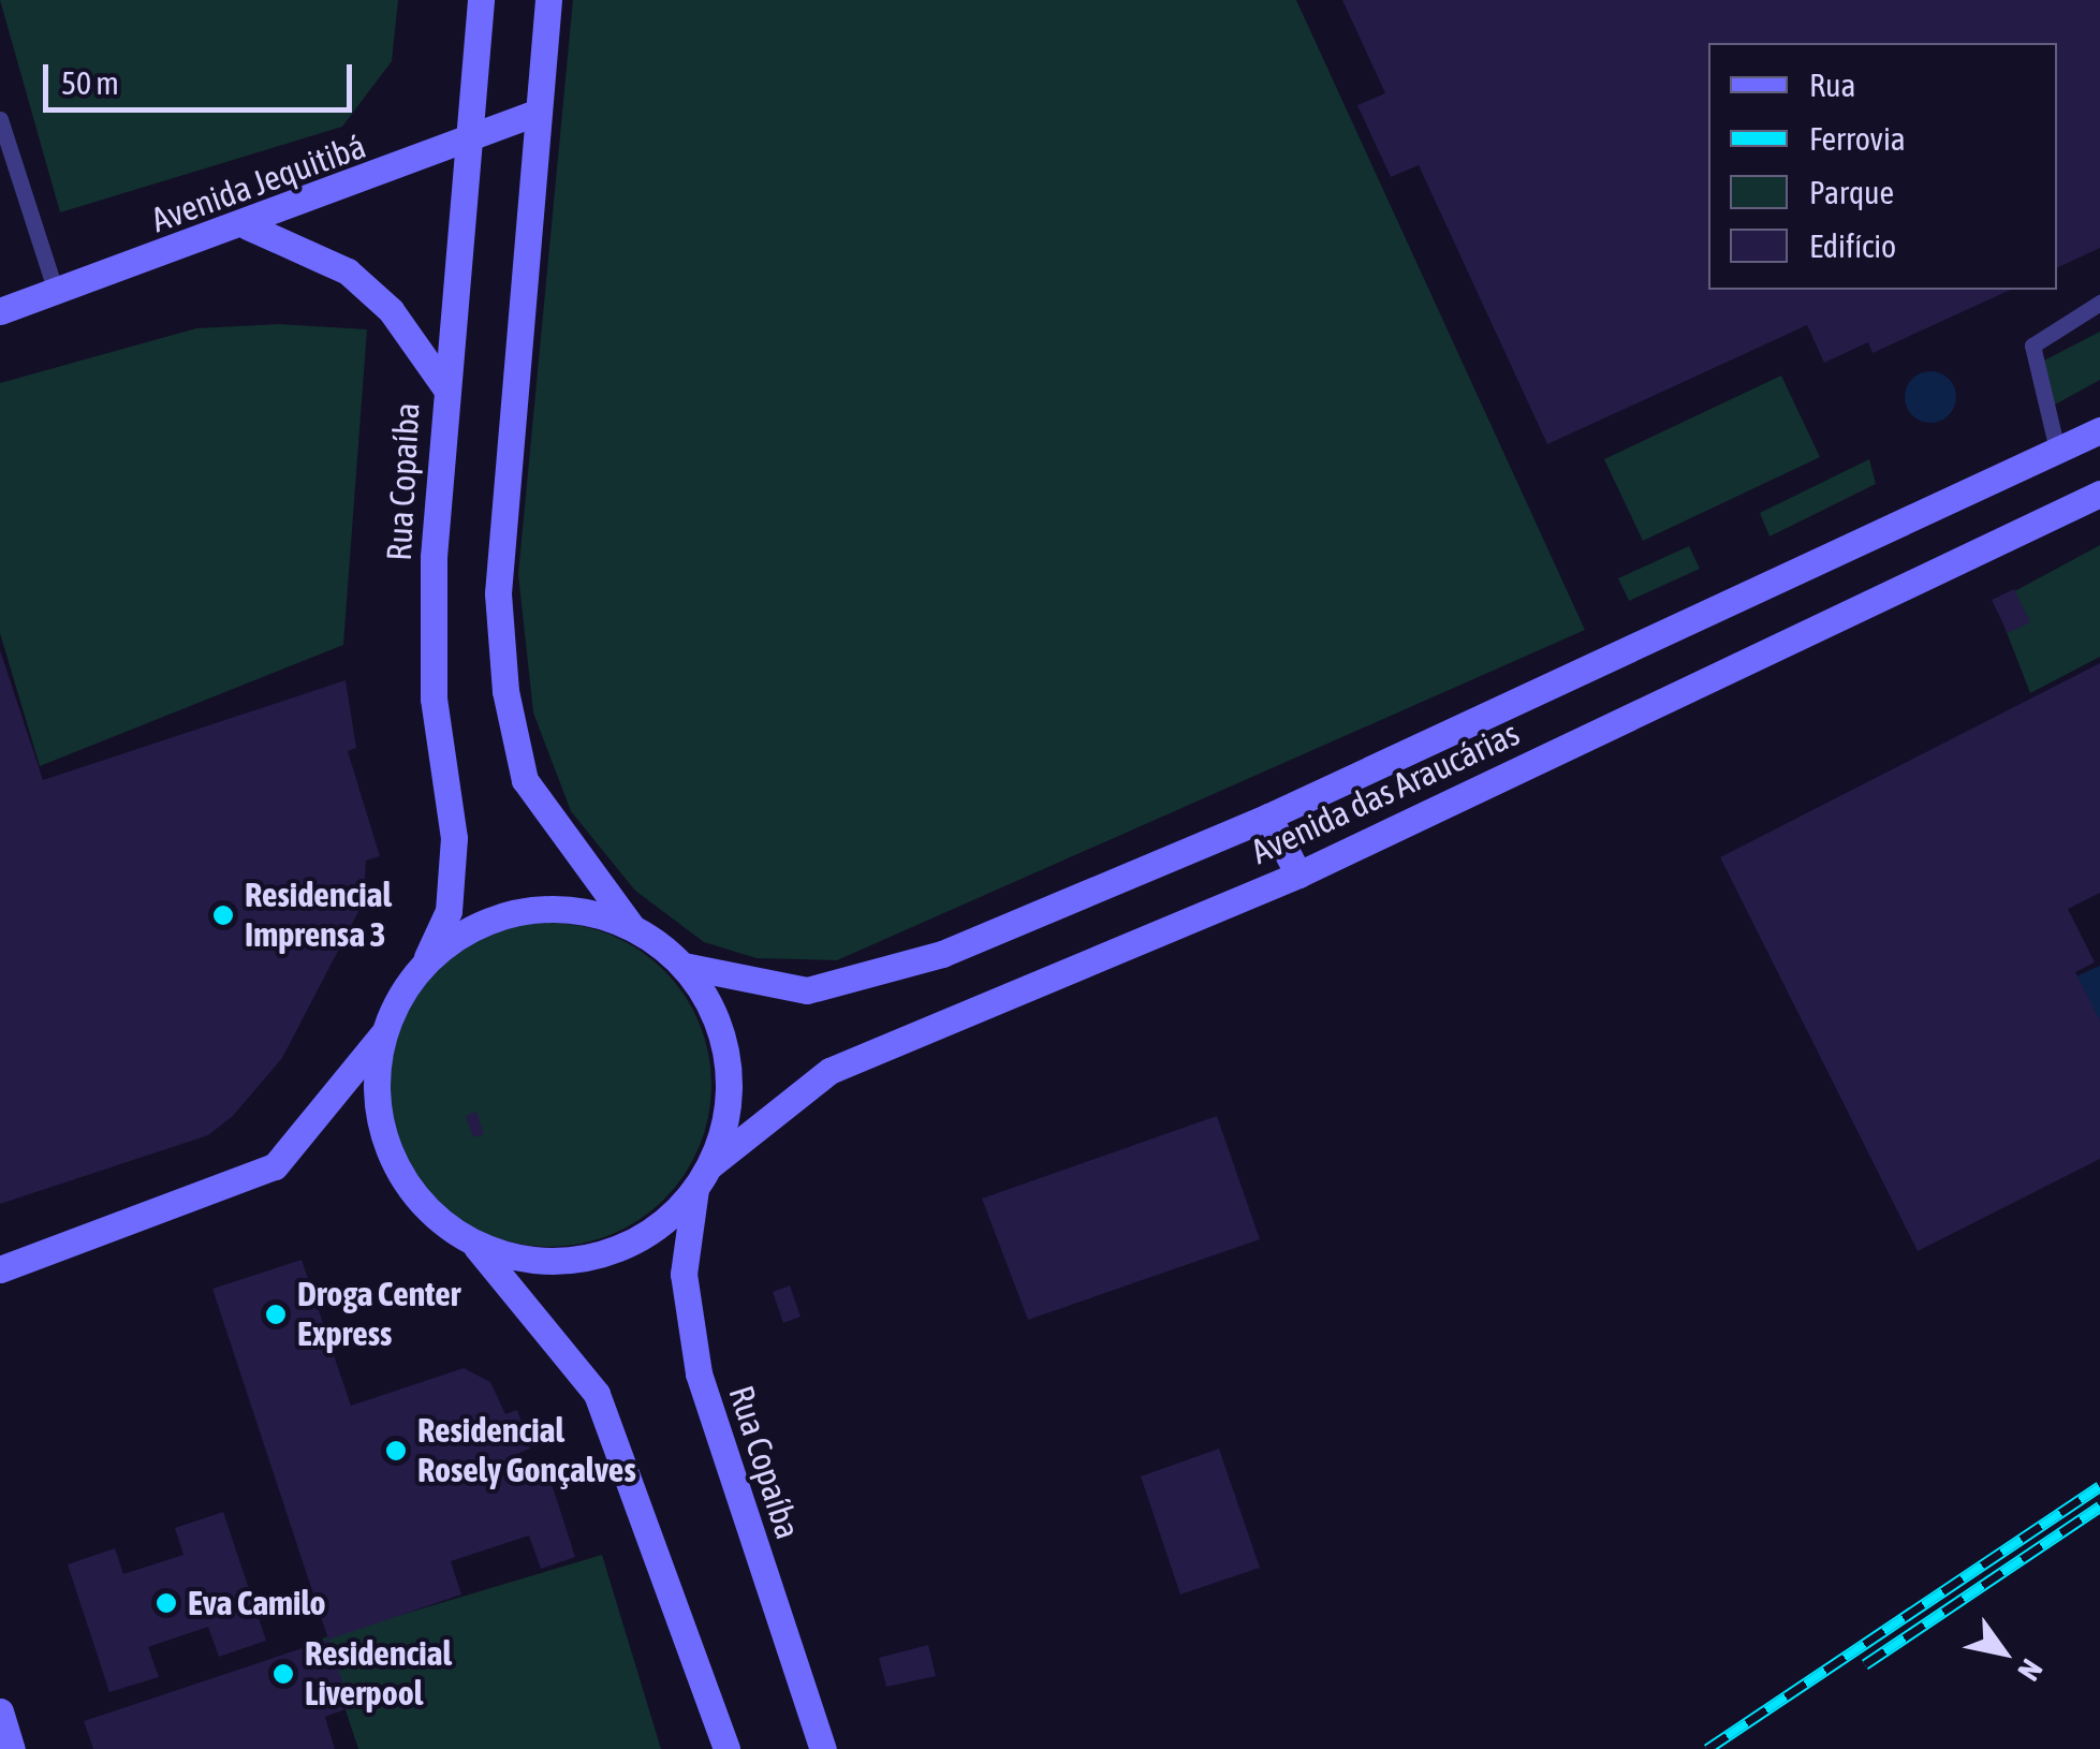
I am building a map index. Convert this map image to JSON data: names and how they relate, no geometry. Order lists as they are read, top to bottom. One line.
{"streets":{"main road":["Avenida Jequitibá","Rua Copaíba","Avenida das Araucárias"]},"crossings":[["Avenida Jequitibá","Rua Copaíba"],["Rua Copaíba","Avenida das Araucárias"]],"places":["Residencial Imprensa 3","Droga Center Express","Residencial Rosely Gonçalves","Eva Camilo","Residencial Liverpool"],"legend":["Rua","Ferrovia","Parque","Edifício"],"scale_bar":"50 m","north":"bottom right"}
